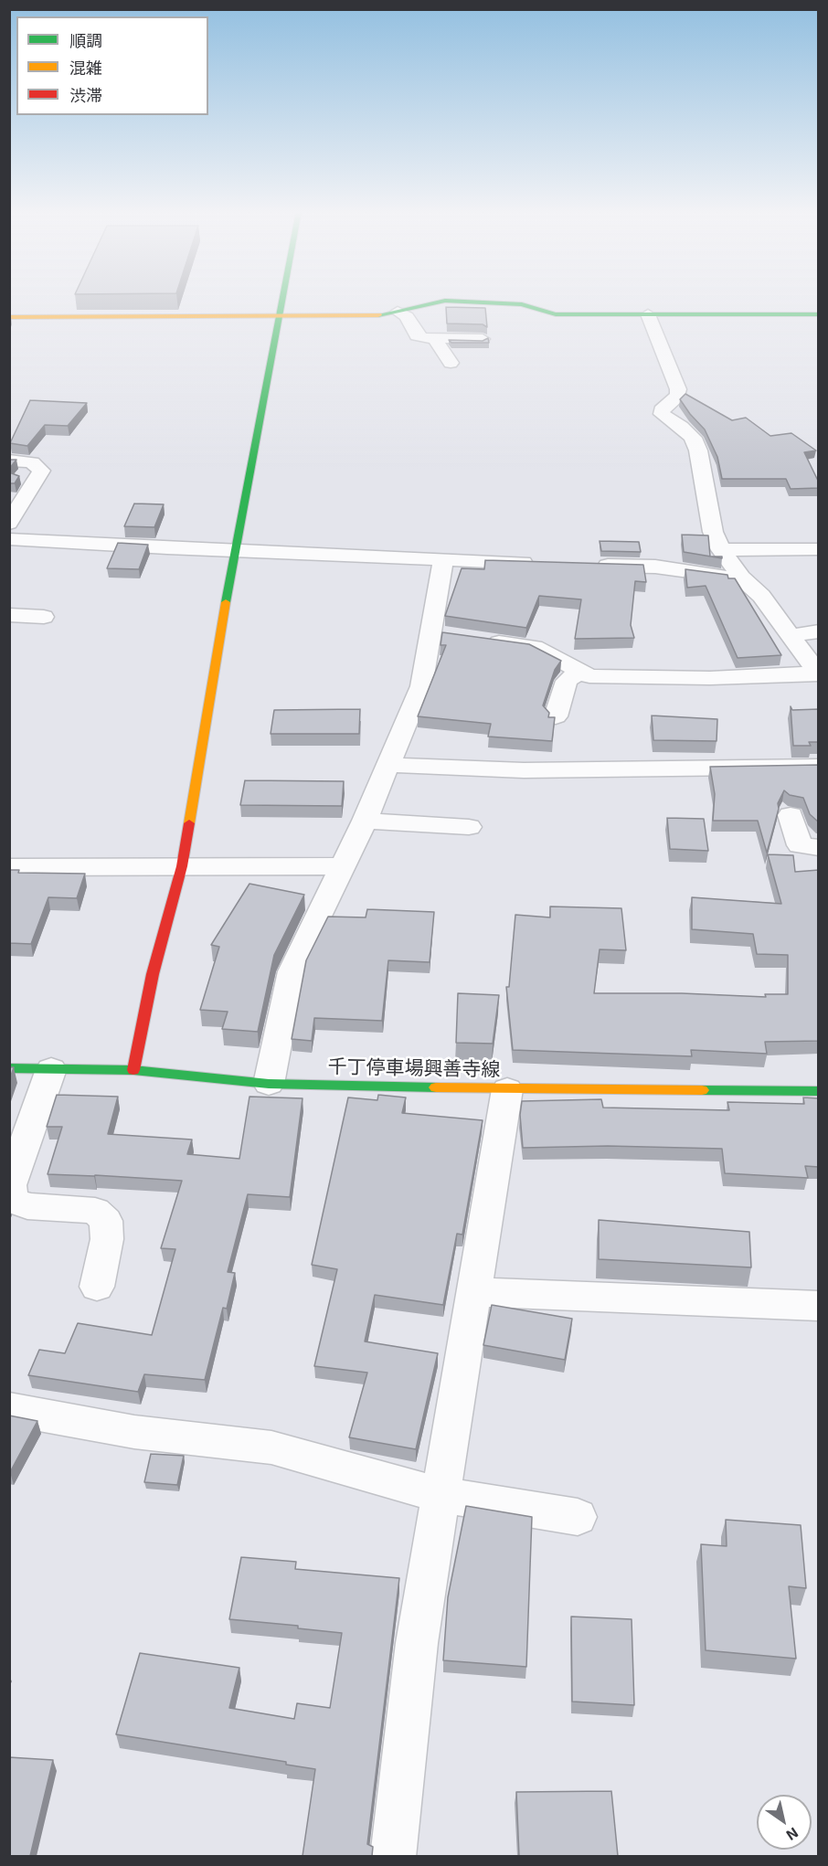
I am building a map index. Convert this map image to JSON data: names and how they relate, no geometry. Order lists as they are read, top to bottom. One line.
{"streets":{"street":["千丁停車場興善寺線"]},"legend":["順調","混雑","渋滞"],"north":"bottom right"}
